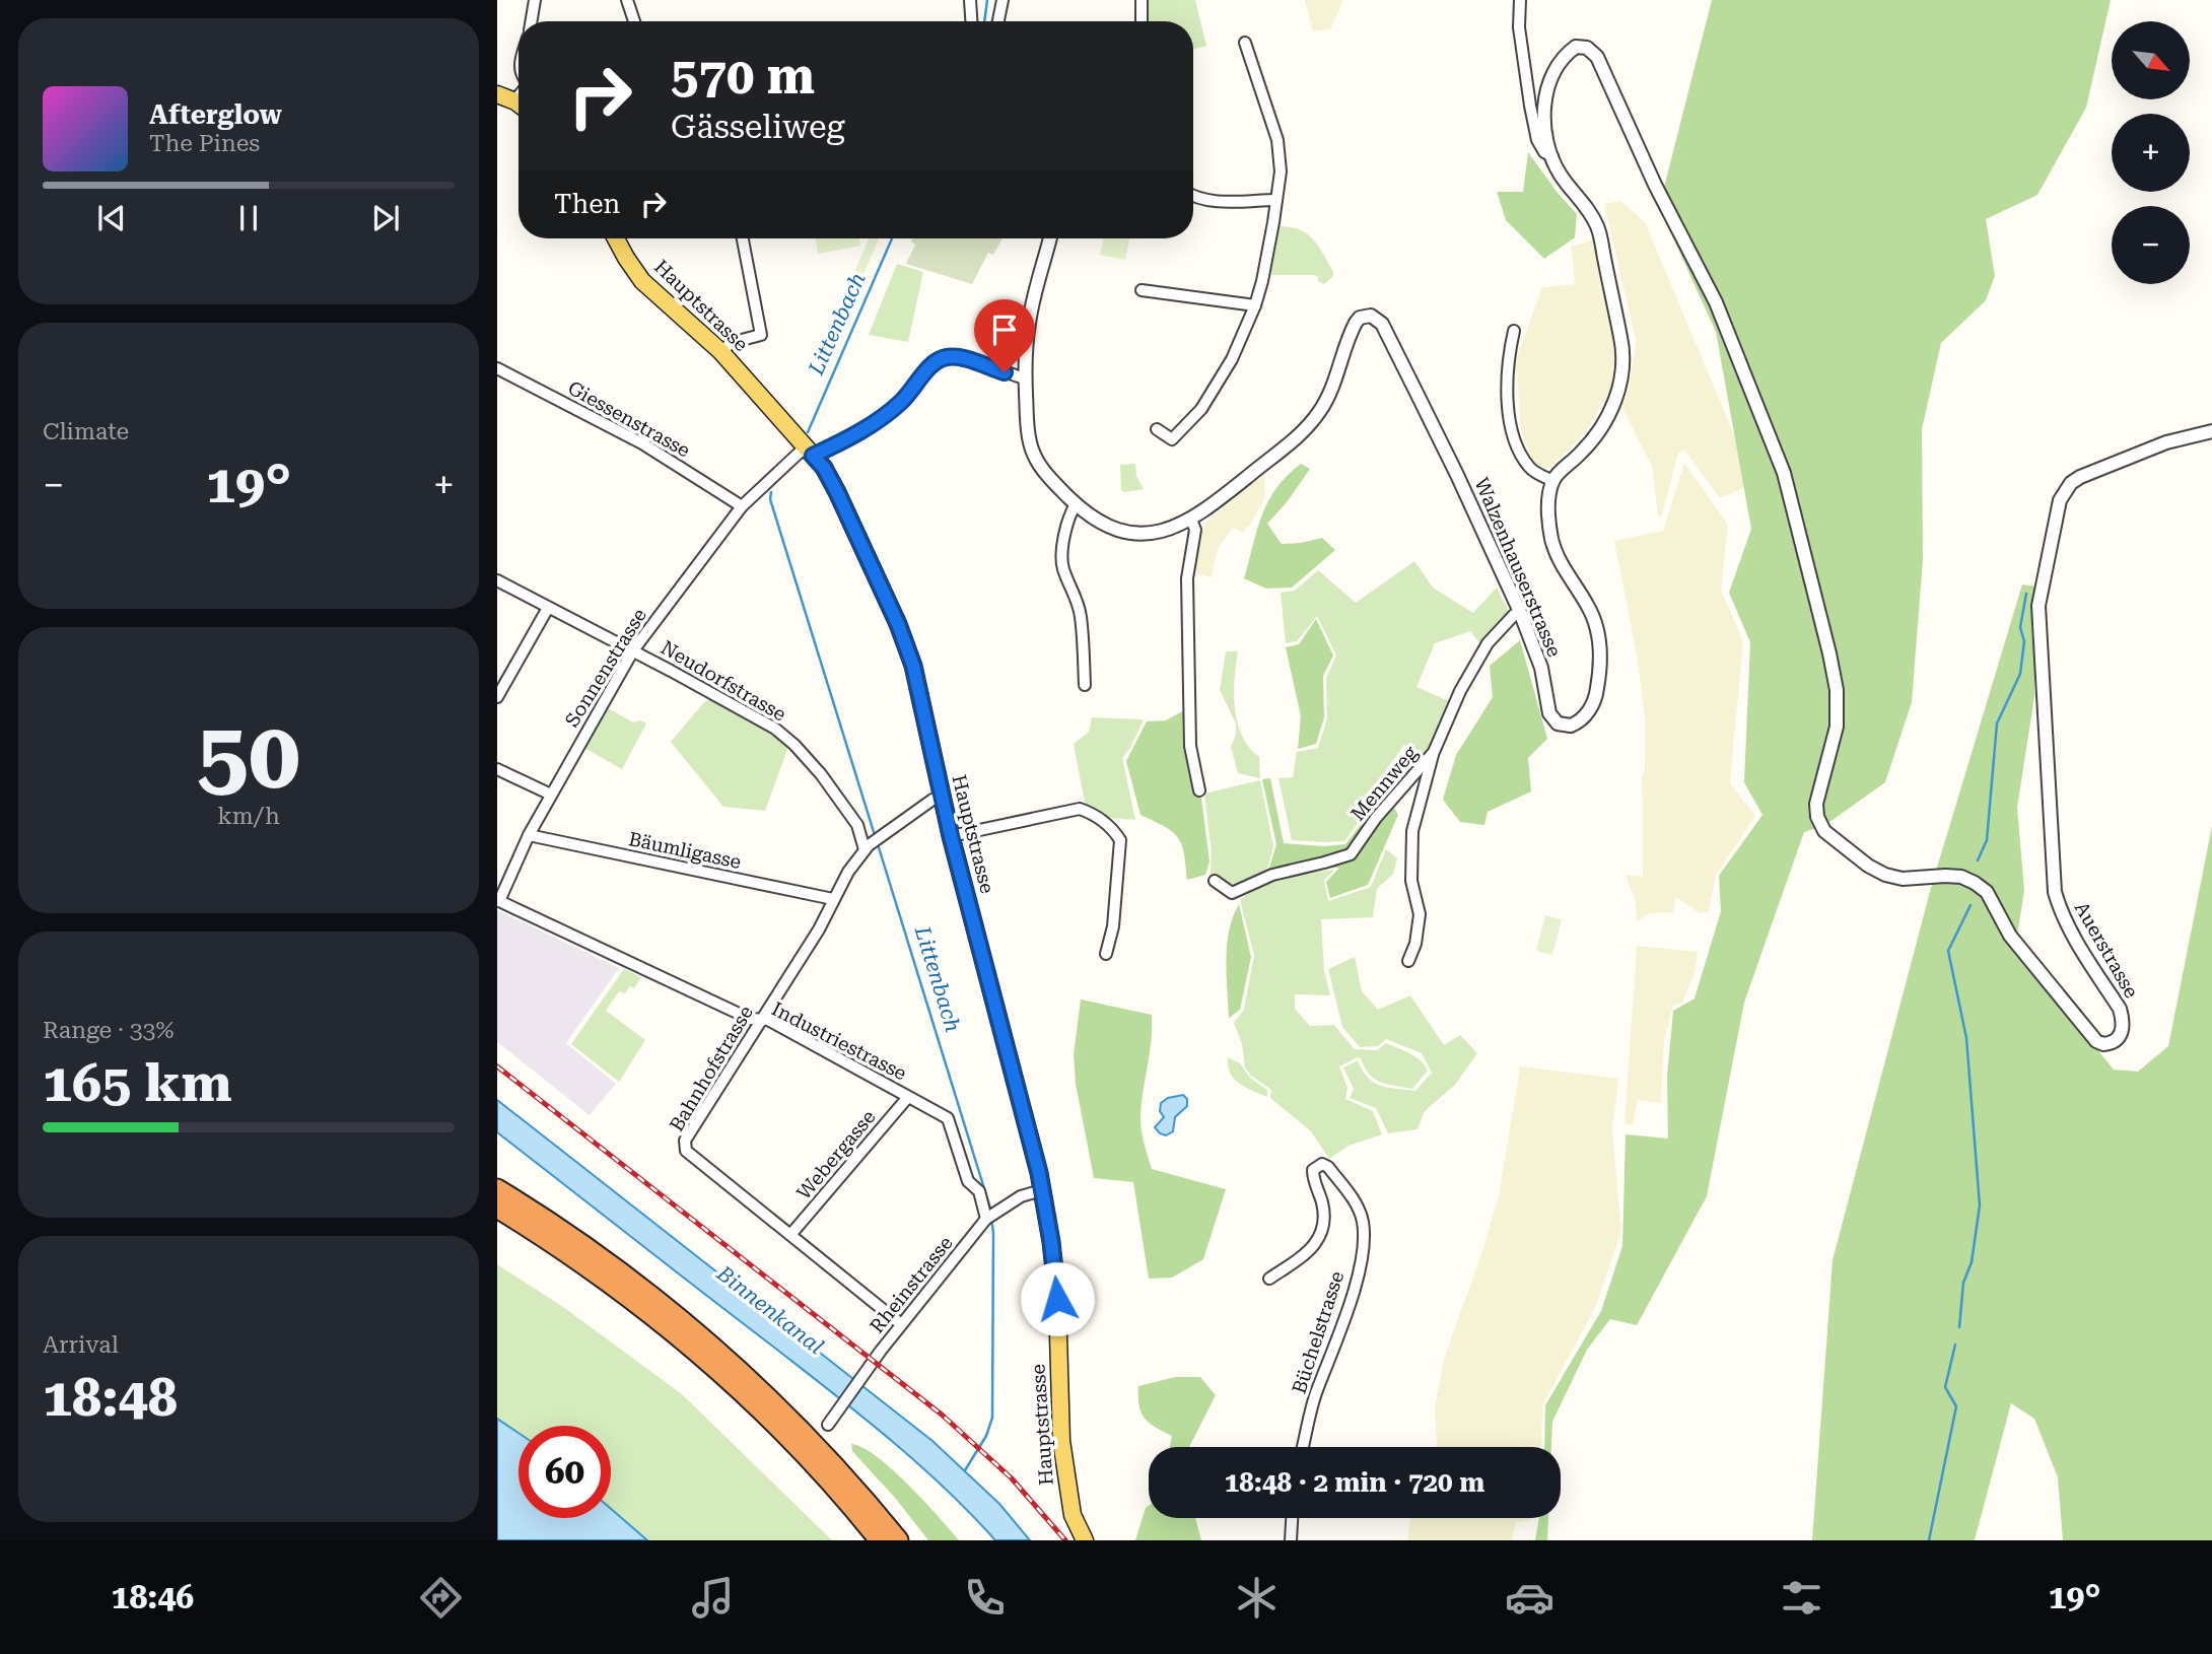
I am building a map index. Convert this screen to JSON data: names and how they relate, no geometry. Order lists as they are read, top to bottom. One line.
{"streets":{"main road":["Hauptstrasse"],"street":["Giessenstrasse","Walzenhauserstrasse","Sonnenstrasse","Neudorfstrasse","Mennweg","Bäumligasse","Auerstrasse","Industriestrasse","Bahnhofstrasse","Webergasse","Rheinstrasse","Büchelstrasse"]},"crossings":[["Hauptstrasse","Sonnenstrasse"],["Hauptstrasse","Bahnhofstrasse"],["Hauptstrasse","Rheinstrasse"],["Giessenstrasse","Sonnenstrasse"],["Walzenhauserstrasse","Sonnenstrasse"],["Walzenhauserstrasse","Mennweg"],["Sonnenstrasse","Neudorfstrasse"],["Sonnenstrasse","Bäumligasse"],["Sonnenstrasse","Industriestrasse"],["Neudorfstrasse","Bahnhofstrasse"],["Bäumligasse","Bahnhofstrasse"],["Industriestrasse","Bahnhofstrasse"],["Industriestrasse","Webergasse"],["Industriestrasse","Rheinstrasse"],["Bahnhofstrasse","Webergasse"],["Bahnhofstrasse","Rheinstrasse"]],"water":["Littenbach","Binnenkanal"],"north":"bottom right","page":{"map_buttons":["+","−"],"turn":["570 m","Gässeliweg"],"song":["Afterglow","The Pines"],"then":"Then","tile":["Climate",["50","km/h"],["Range · 33%","165 km"],["Arrival","18:48"]],"heat":["−","19°","+"],"limit":"60","trip":"18:48 · 2 min · 720 m","tabs":["18:46","19°"]}}
